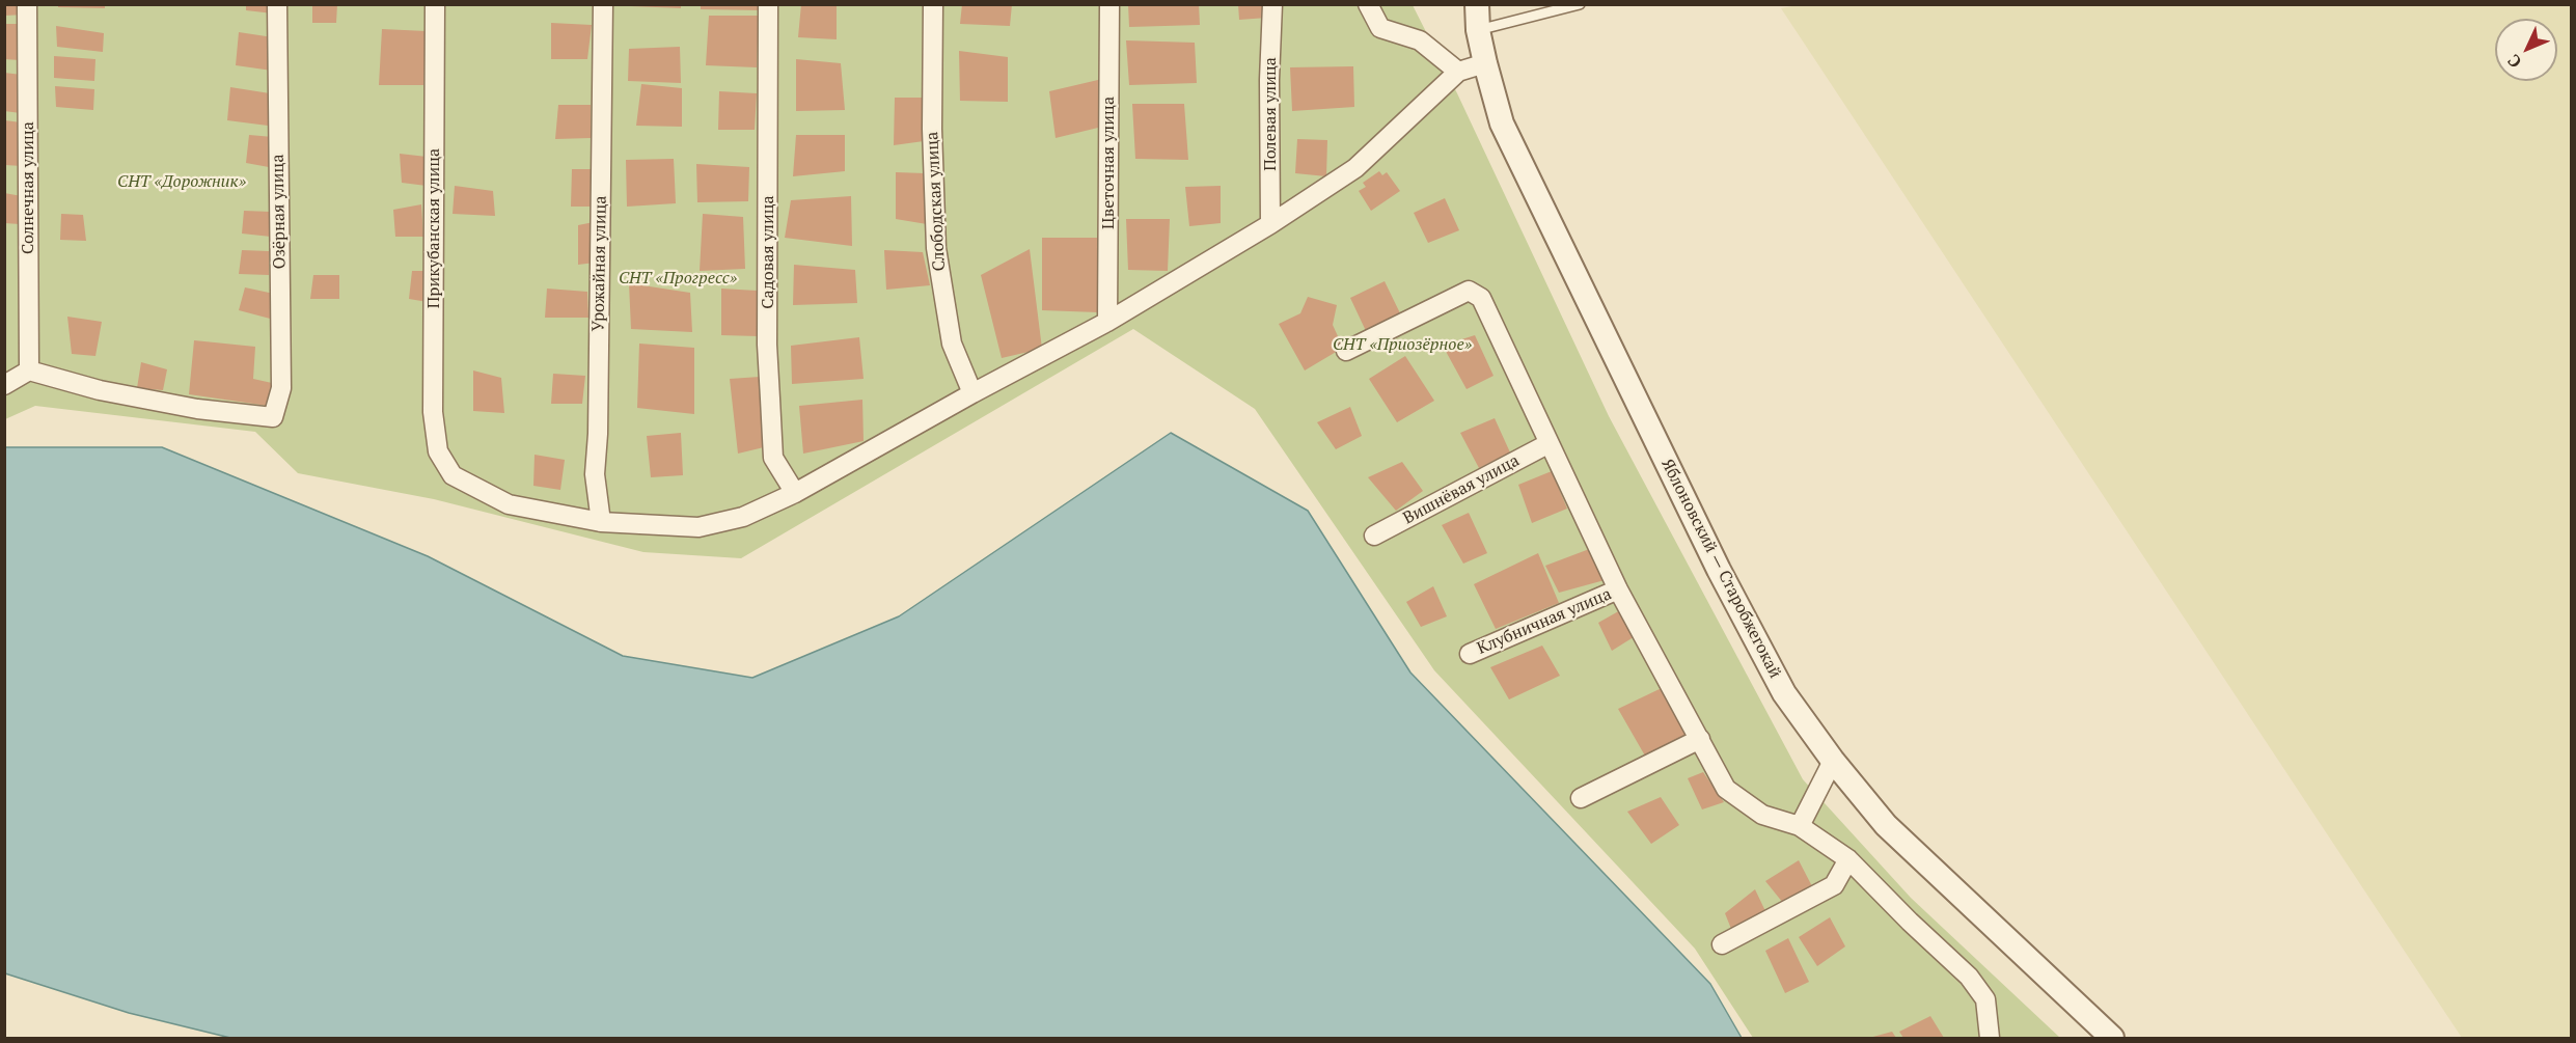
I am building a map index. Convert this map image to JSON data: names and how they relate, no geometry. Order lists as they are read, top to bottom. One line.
{"streets":{"street":["Полевая улица","Цветочная улица","Солнечная улица","Слободская улица","Озёрная улица","Прикубанская улица","Садовая улица","Урожайная улица","Вишнёвая улица","Яблоновский — Старобжегокай","Клубничная улица"]},"crossings":[["Солнечная улица","Озёрная улица"],["Прикубанская улица","Урожайная улица"]],"parks":["СНТ «Дорожник»","СНТ «Прогресс»","СНТ «Приозёрное»"],"north":"bottom left"}
